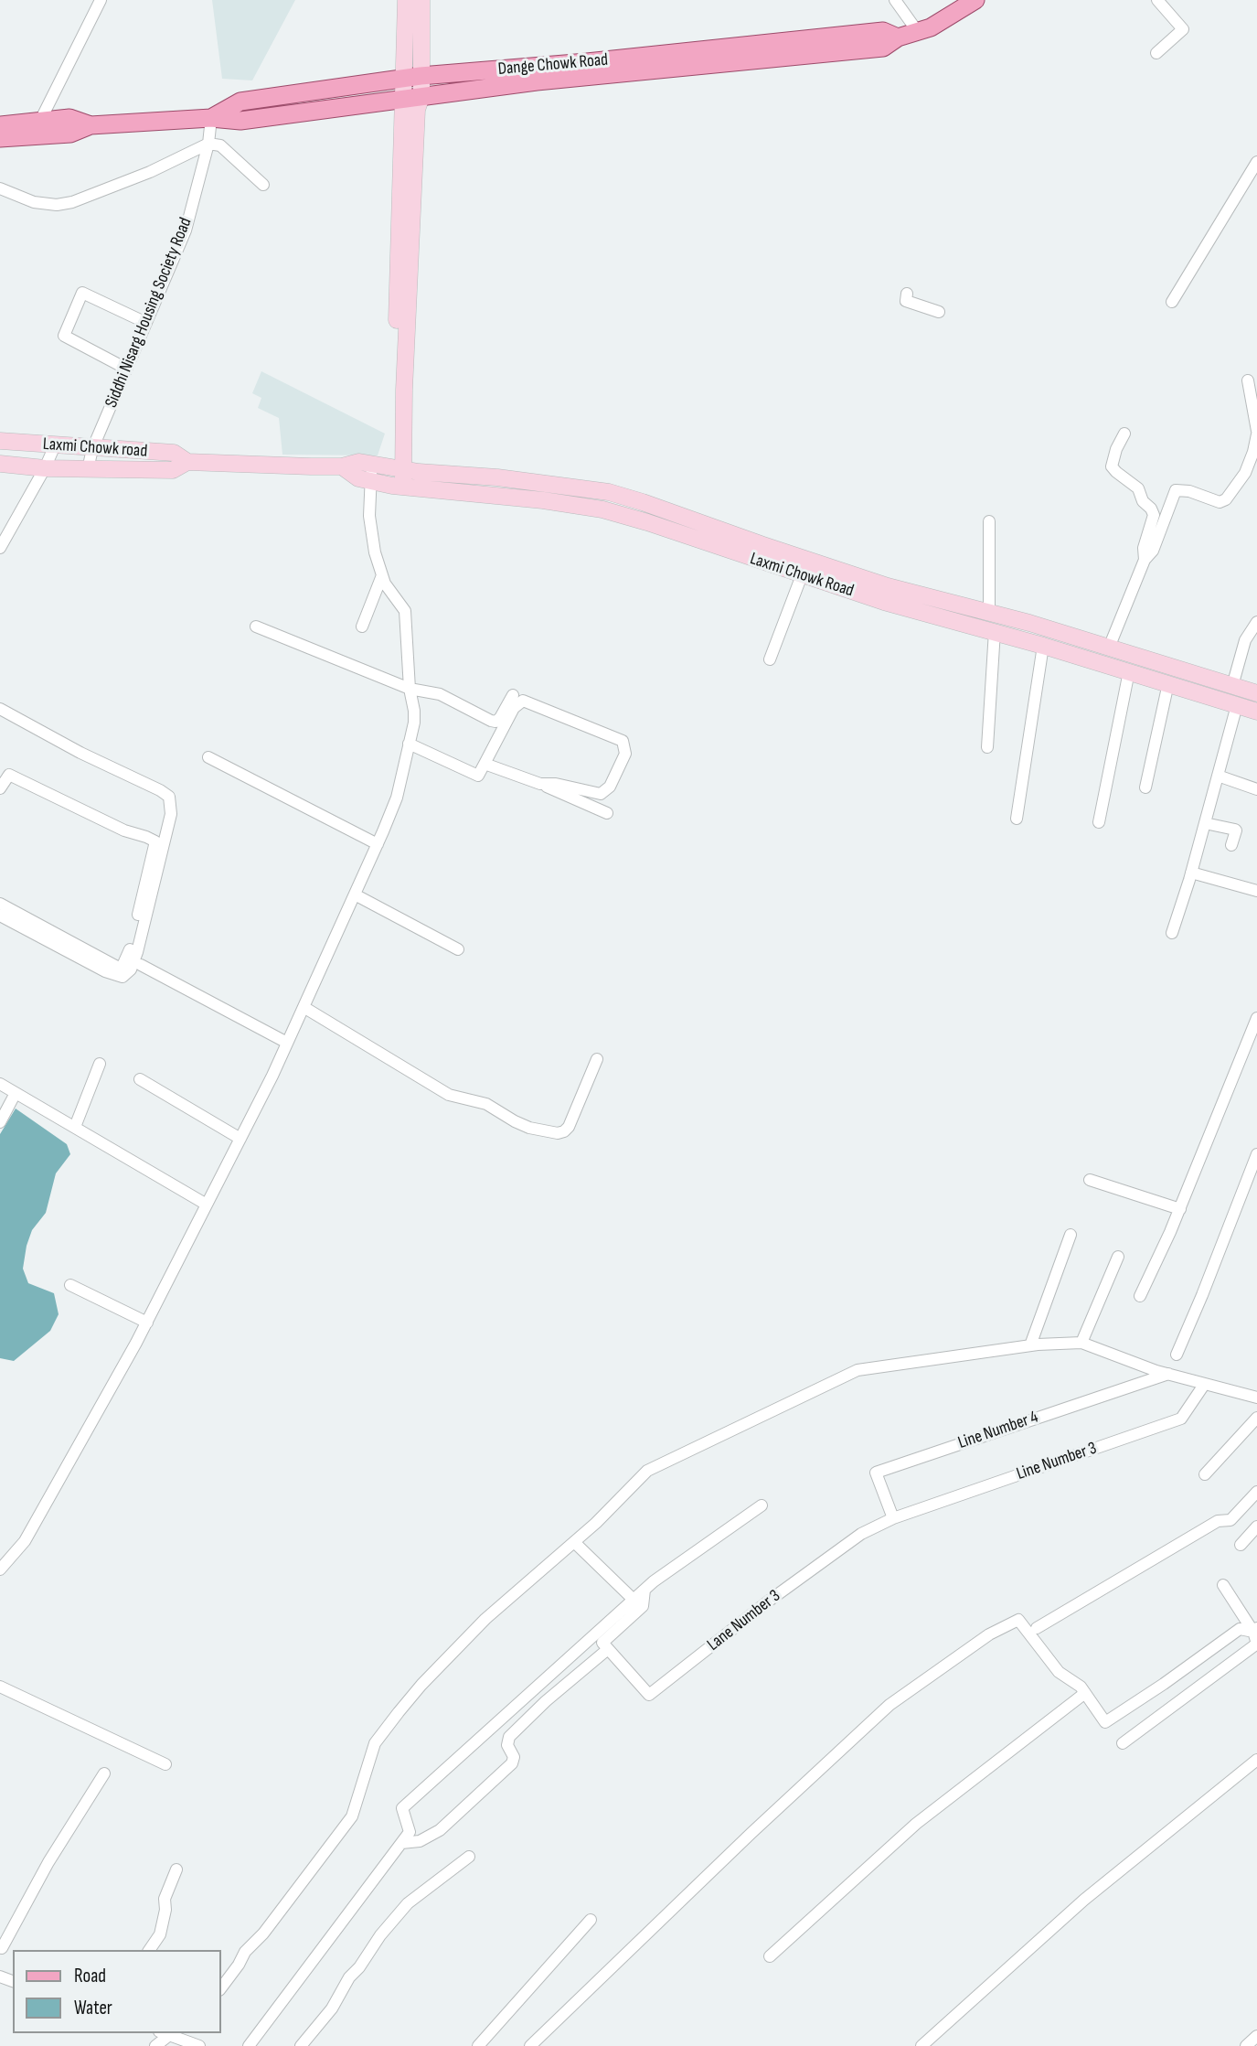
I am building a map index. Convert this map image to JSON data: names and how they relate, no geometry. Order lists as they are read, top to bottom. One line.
{"streets":{"main road":["Dange Chowk Road","Laxmi Chowk road","Laxmi Chowk Road"],"street":["Siddhi Nisarg Housing Society Road","Line Number 4","Line Number 3","Lane Number 3"]},"crossings":[["Dange Chowk Road","Siddhi Nisarg Housing Society Road"],["Siddhi Nisarg Housing Society Road","Laxmi Chowk road"],["Laxmi Chowk road","Laxmi Chowk Road"],["Line Number 4","Line Number 3"],["Line Number 4","Lane Number 3"],["Line Number 3","Lane Number 3"]],"legend":["Road","Water"]}
